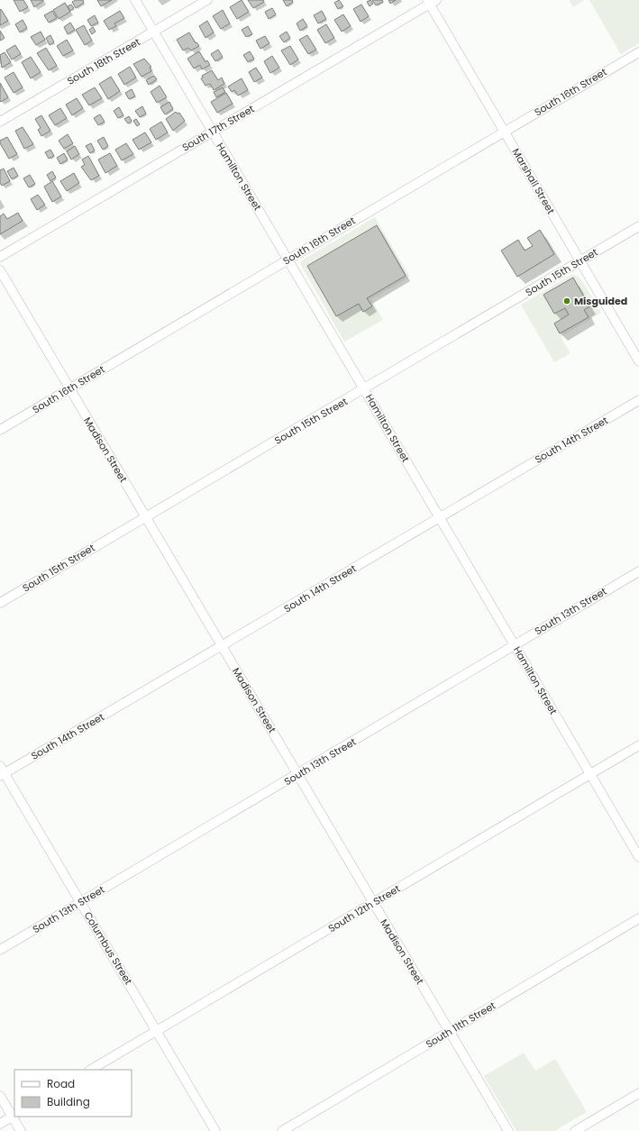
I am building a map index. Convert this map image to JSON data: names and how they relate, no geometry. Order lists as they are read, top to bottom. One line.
{"streets":{"street":["South 18th Street","South 16th Street","South 17th Street","Hamilton Street","Marshall Street","South 15th Street","South 14th Street","Madison Street","South 13th Street","South 12th Street","Columbus Street","South 11th Street"]},"crossings":[["South 18th Street","Hamilton Street"],["South 16th Street","Hamilton Street"],["South 16th Street","Marshall Street"],["South 16th Street","Madison Street"],["South 17th Street","Hamilton Street"],["South 17th Street","Marshall Street"],["Hamilton Street","South 15th Street"],["Hamilton Street","South 14th Street"],["Hamilton Street","South 13th Street"],["Hamilton Street","South 12th Street"],["Marshall Street","South 15th Street"],["South 15th Street","Madison Street"],["South 14th Street","Madison Street"],["South 14th Street","Columbus Street"],["Madison Street","South 13th Street"],["Madison Street","South 12th Street"],["Madison Street","South 11th Street"],["South 13th Street","Columbus Street"],["South 12th Street","Columbus Street"]],"places":["Misguided"],"legend":["Road","Building"]}
